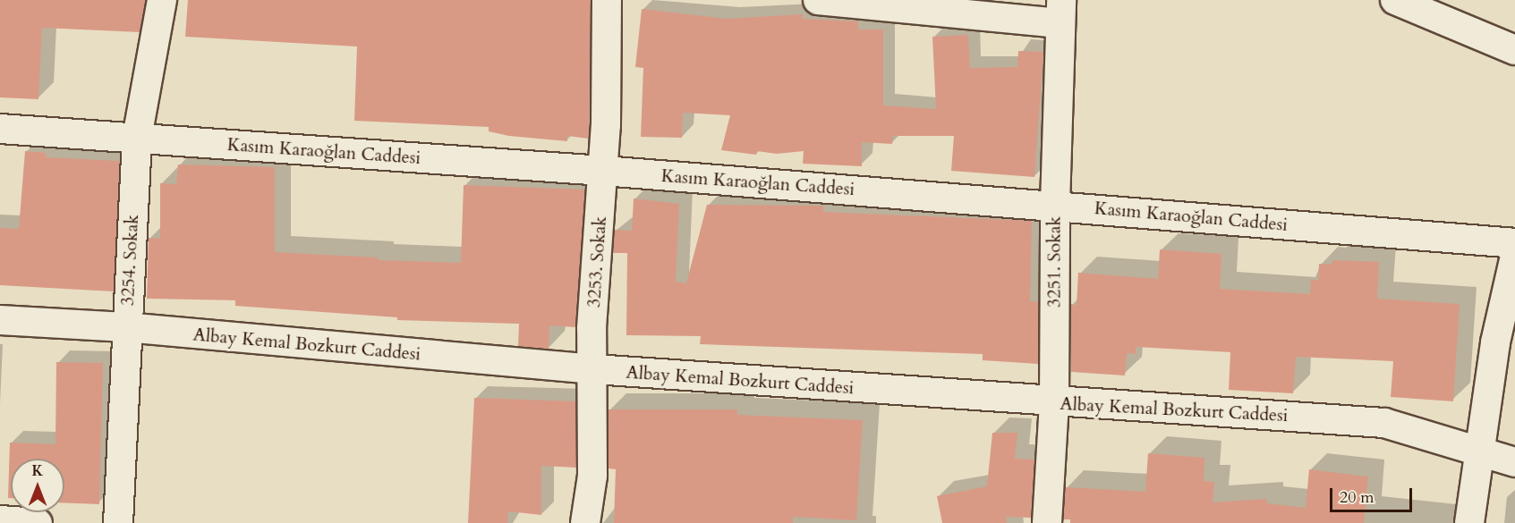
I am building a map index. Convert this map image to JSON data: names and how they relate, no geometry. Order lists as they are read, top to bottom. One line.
{"streets":{"street":["Kasım Karaoğlan Caddesi","3254. Sokak","3253. Sokak","3251. Sokak","Albay Kemal Bozkurt Caddesi"]},"crossings":[["Kasım Karaoğlan Caddesi","3254. Sokak"],["Kasım Karaoğlan Caddesi","3253. Sokak"],["Kasım Karaoğlan Caddesi","3251. Sokak"],["3254. Sokak","Albay Kemal Bozkurt Caddesi"],["3253. Sokak","Albay Kemal Bozkurt Caddesi"],["3251. Sokak","Albay Kemal Bozkurt Caddesi"]],"scale_bar":"20 m","north":"top"}
